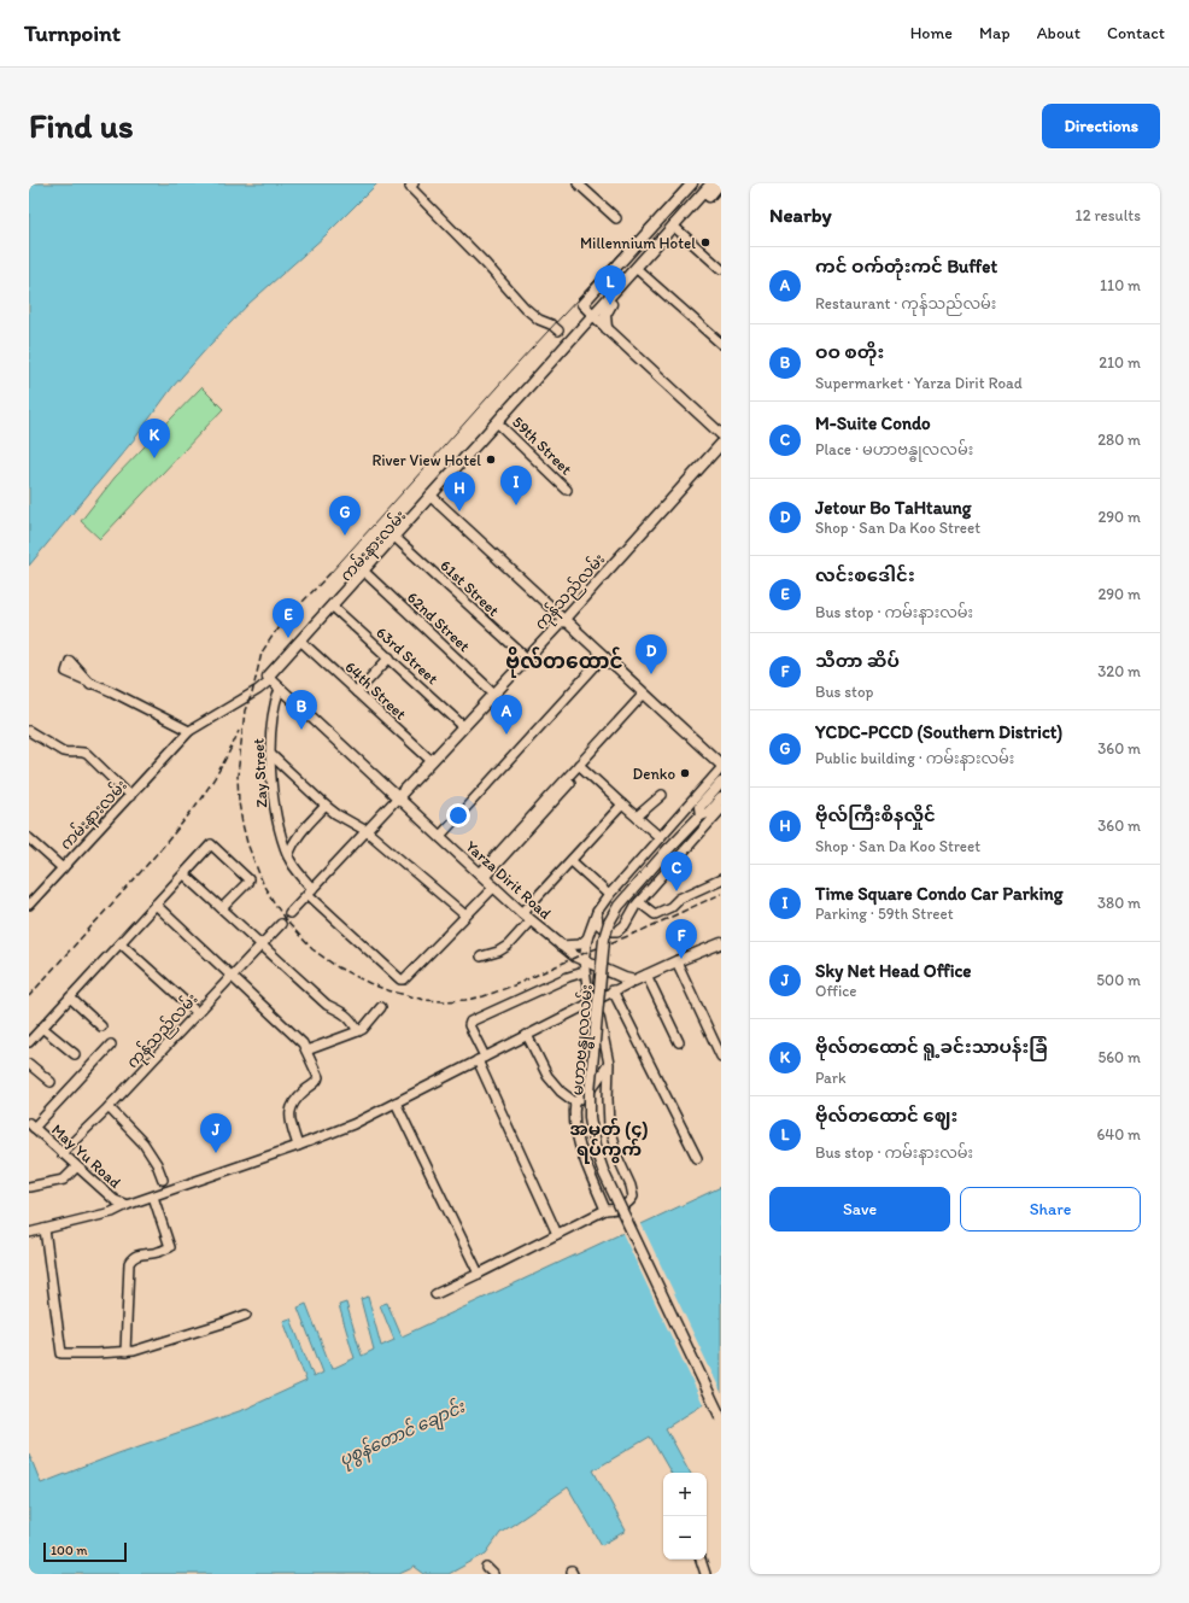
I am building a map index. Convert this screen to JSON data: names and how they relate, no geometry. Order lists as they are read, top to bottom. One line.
{"streets":{"main road":["ကမ်းနားလမ်း","ကုန်သည်လမ်း","Yarza Dirit Road","မဟာဗန္ဓုလလမ်း"],"street":["59th Street","61st Street","62nd Street","63rd Street","64th Street","Zay Street","May Yu Road"]},"crossings":[["59th Street","ကမ်းနားလမ်း"],["ကမ်းနားလမ်း","61st Street"],["ကမ်းနားလမ်း","62nd Street"],["ကမ်းနားလမ်း","63rd Street"],["ကမ်းနားလမ်း","64th Street"],["ကမ်းနားလမ်း","Yarza Dirit Road"],["61st Street","ကုန်သည်လမ်း"],["ကုန်သည်လမ်း","62nd Street"],["ကုန်သည်လမ်း","63rd Street"],["ကုန်သည်လမ်း","64th Street"],["ကုန်သည်လမ်း","Yarza Dirit Road"],["ကုန်သည်လမ်း","May Yu Road"],["Zay Street","Yarza Dirit Road"]],"districts":["ဗိုလ်တထောင်","အမှတ် (၄) ရပ်ကွက်"],"water":["ပုစွန်တောင် ချောင်း"],"places":["Millennium Hotel","River View Hotel","Denko"],"scale_bar":"100 m","page":{"header":"Turnpoint","nav":["Home","Map","About","Contact"],"buttons":["Directions",["Save","Share"]],"title":"Find us","heading":["Nearby","12 results"],"list":[{"mark":"A","name":"ကင် ဝက်တုံးကင် Buffet","note":"Restaurant · ကုန်သည်လမ်း","value":"110 m"},{"mark":"B","name":"ဝဝ စတိုး","note":"Supermarket · Yarza Dirit Road","value":"210 m"},{"mark":"C","name":"M-Suite Condo","note":"Place · မဟာဗန္ဓုလလမ်း","value":"280 m"},{"mark":"D","name":"Jetour Bo TaHtaung","note":"Shop · San Da Koo Street","value":"290 m"},{"mark":"E","name":"လင်းစဒေါင်း","note":"Bus stop · ကမ်းနားလမ်း","value":"290 m"},{"mark":"F","name":"သီတာ ဆိပ်","note":"Bus stop","value":"320 m"},{"mark":"G","name":"YCDC-PCCD (Southern District)","note":"Public building · ကမ်းနားလမ်း","value":"360 m"},{"mark":"H","name":"ဗိုလ်ကြီးစိနလှိုင်","note":"Shop · San Da Koo Street","value":"360 m"},{"mark":"I","name":"Time Square Condo Car Parking","note":"Parking · 59th Street","value":"380 m"},{"mark":"J","name":"Sky Net Head Office","note":"Office","value":"500 m"},{"mark":"K","name":"ဗိုလ်တထောင် ရူ့ခင်းသာပန်းခြံ","note":"Park","value":"560 m"},{"mark":"L","name":"ဗိုလ်တထောင် ဈေး","note":"Bus stop · ကမ်းနားလမ်း","value":"640 m"}],"pins":["L","K","I","H","G","E","D","B","A","C","F","J"],"map_buttons":["+","−"],"scale":"100 m"}}
